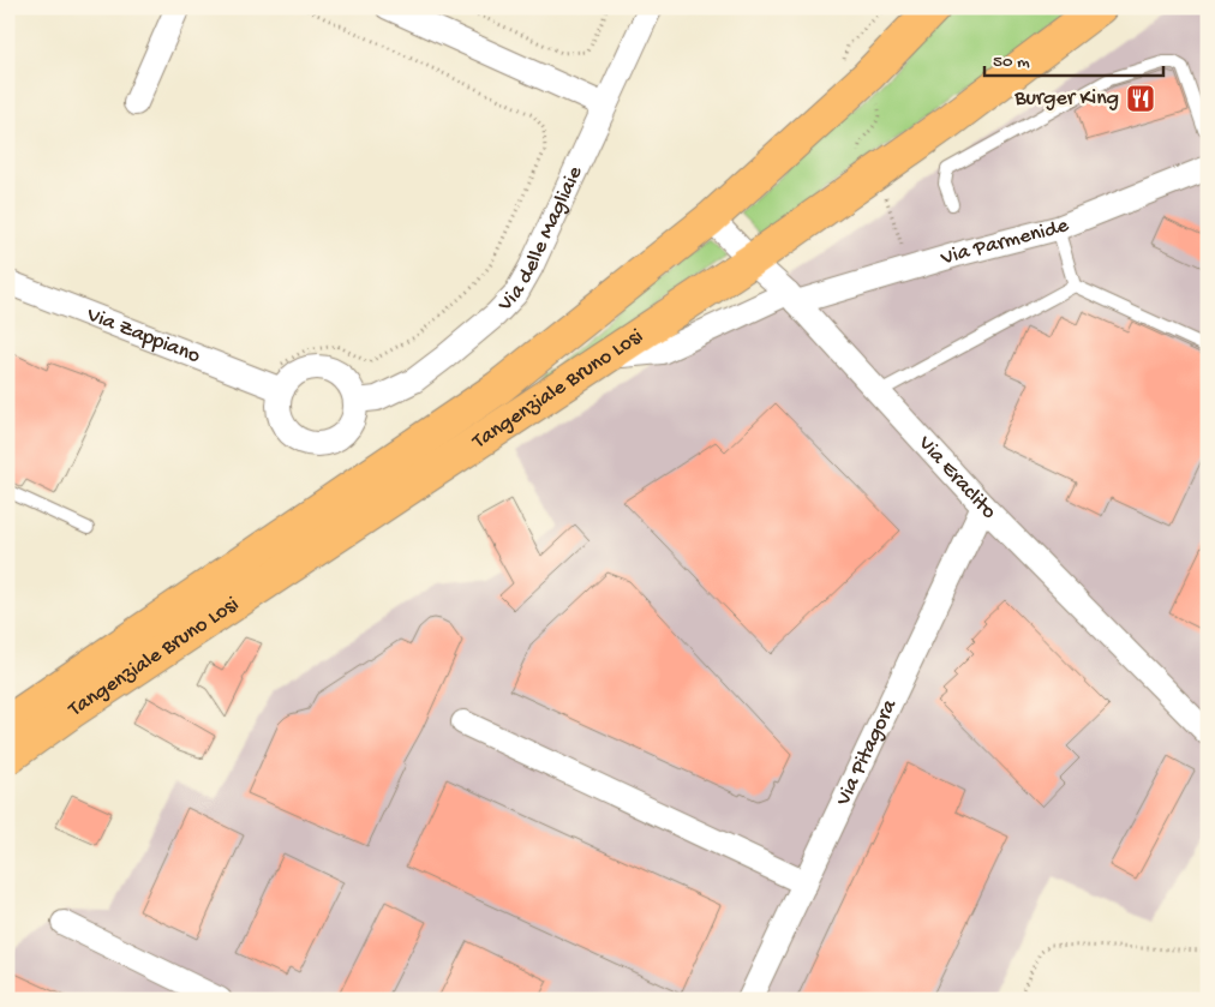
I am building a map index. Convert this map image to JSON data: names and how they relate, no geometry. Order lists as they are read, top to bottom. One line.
{"streets":{"main road":["Tangenziale Bruno Losi"],"street":["Via delle Magliaie","Via Parmenide","Via Zappiano","Via Eraclito","Via Pitagora"]},"crossings":[["Via delle Magliaie","Via Zappiano"],["Via Parmenide","Tangenziale Bruno Losi"],["Via Parmenide","Via Eraclito"],["Tangenziale Bruno Losi","Via Eraclito"],["Via Eraclito","Via Pitagora"]],"places":{"restaurant":["Burger King"]},"scale_bar":"50 m"}
